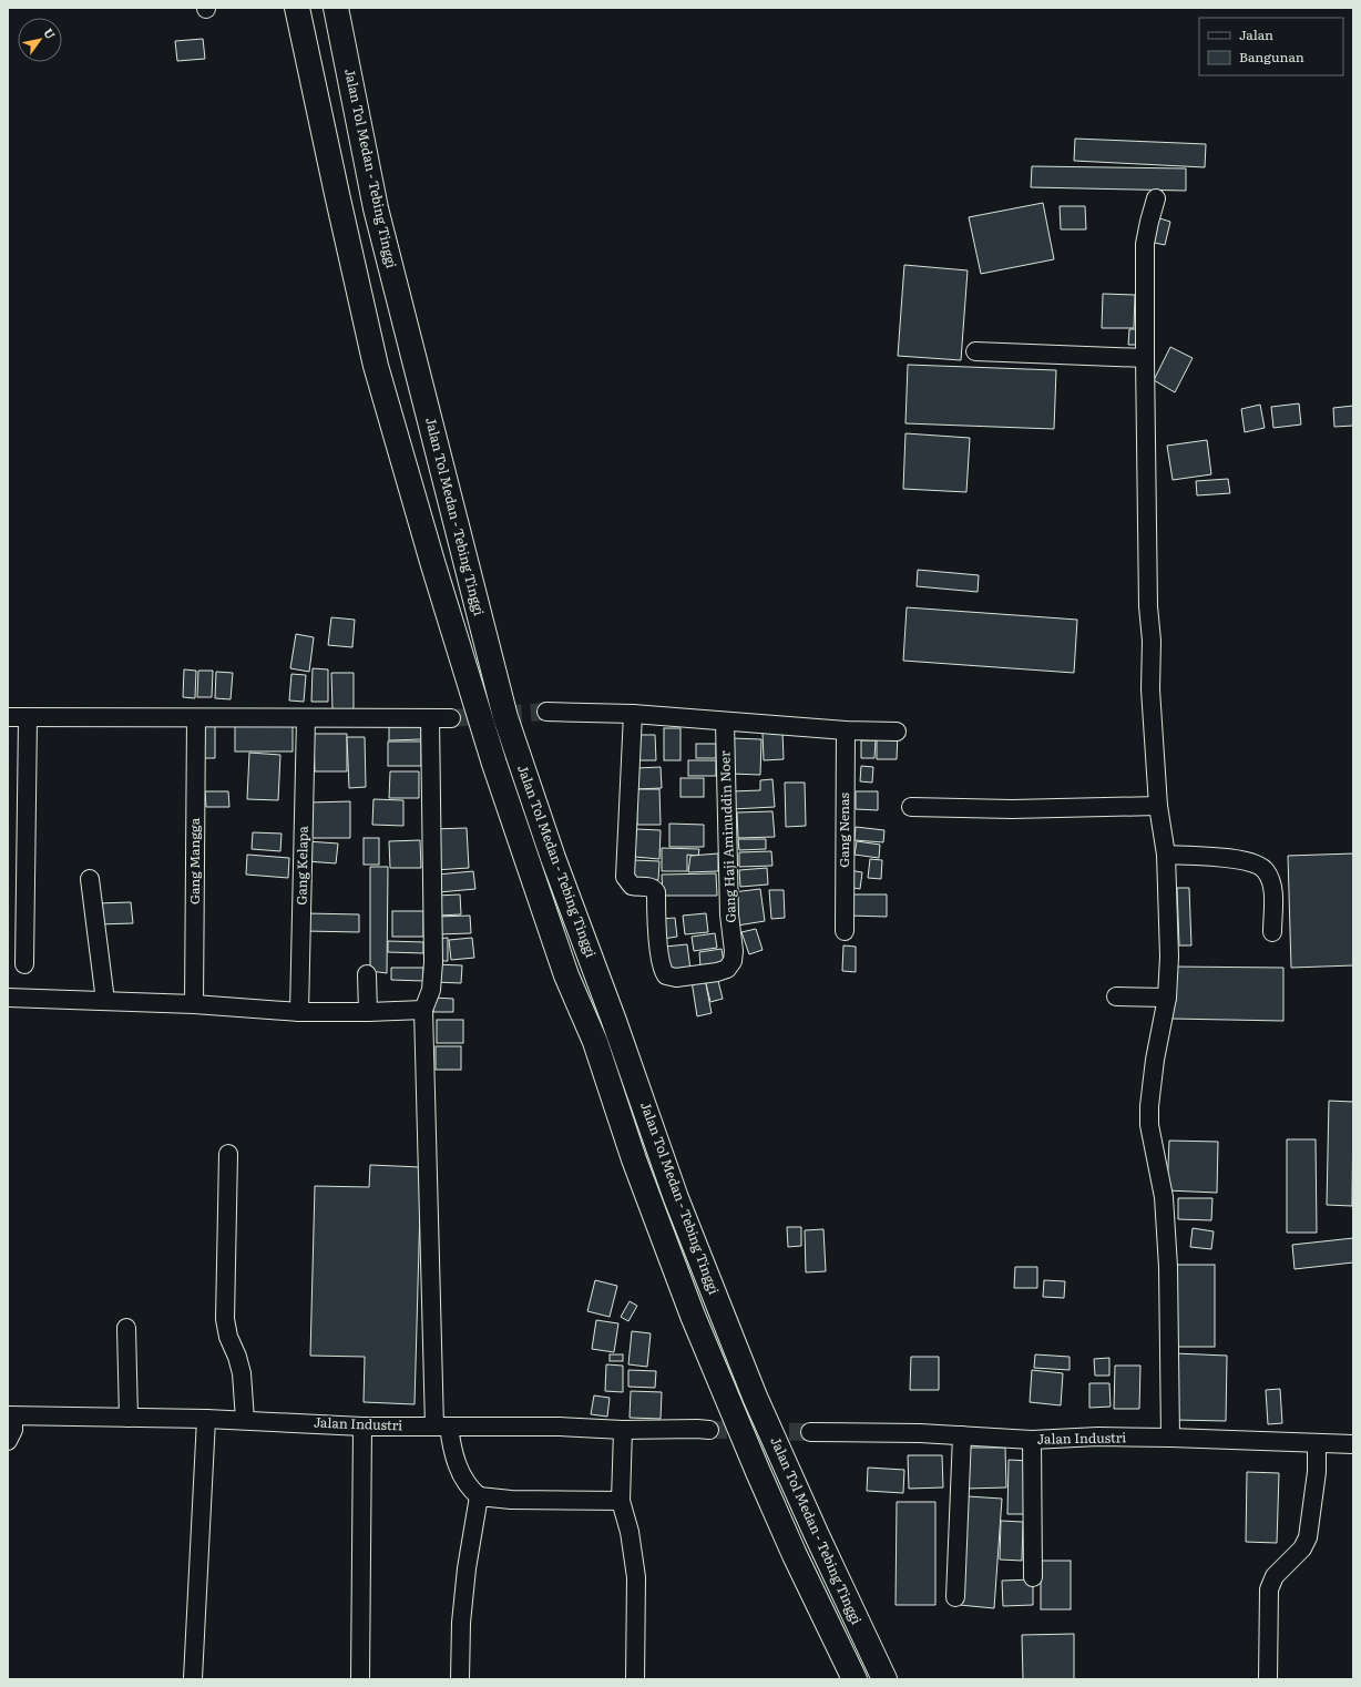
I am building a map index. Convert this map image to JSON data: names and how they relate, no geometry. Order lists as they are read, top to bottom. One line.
{"streets":{"highway":["Jalan Tol Medan - Tebing Tinggi"],"street":["Gang Nenas","Gang Haji Aminuddin Noer","Gang Mangga","Gang Kelapa","Jalan Industri"]},"legend":["Jalan","Bangunan"],"north":"top right"}
